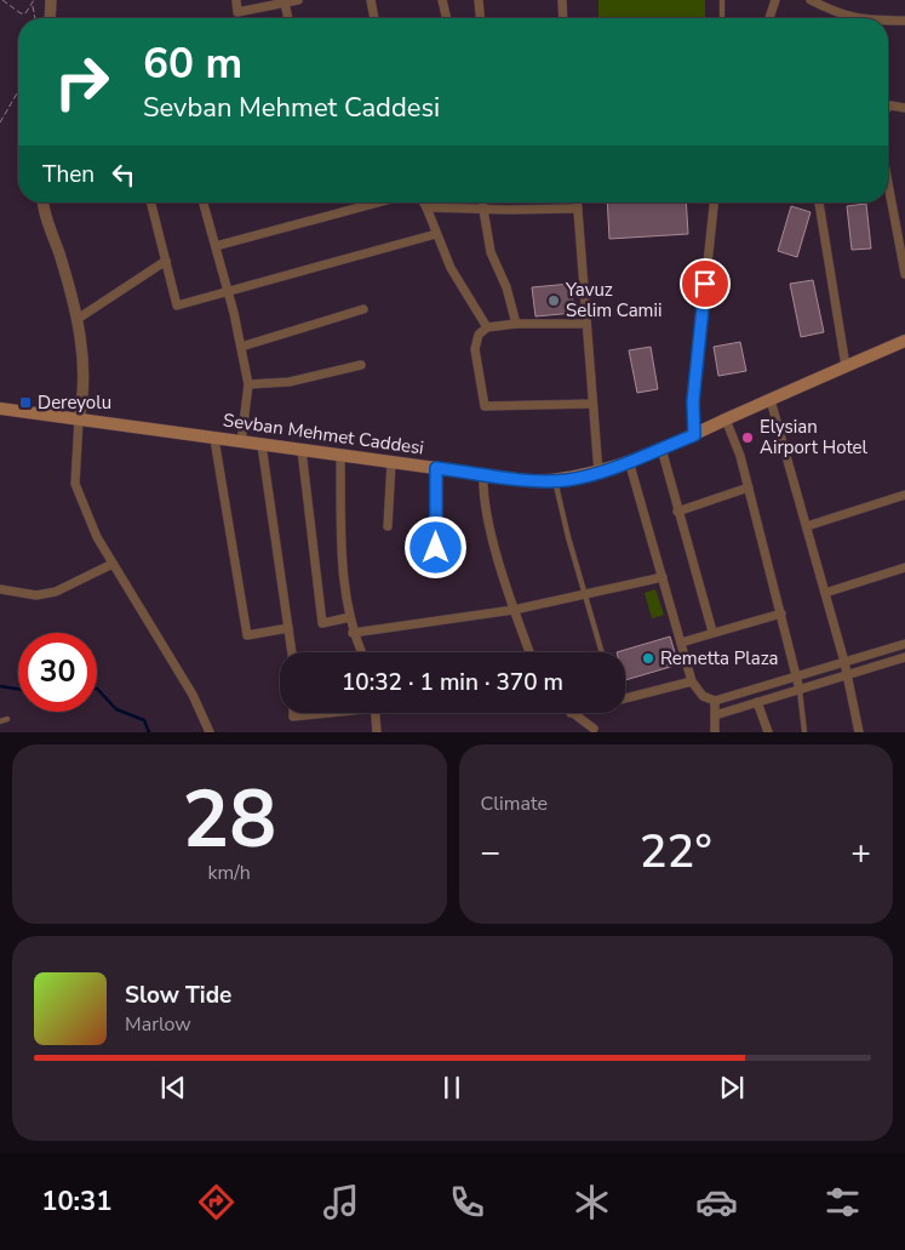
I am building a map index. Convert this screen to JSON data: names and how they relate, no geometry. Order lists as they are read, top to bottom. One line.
{"streets":{"main road":["Sevban Mehmet Caddesi"]},"places":{"other":["Yavuz Selim Camii","Elysian Airport Hotel","Remetta Plaza"],"transit":["Dereyolu"]},"page":{"turn":["60 m","Sevban Mehmet Caddesi"],"then":"Then","limit":"30","trip":"10:32 · 1 min · 370 m","tile":[["28","km/h"],"Climate"],"heat":["−","22°","+"],"song":["Slow Tide","Marlow"],"tabs":"10:31"}}
